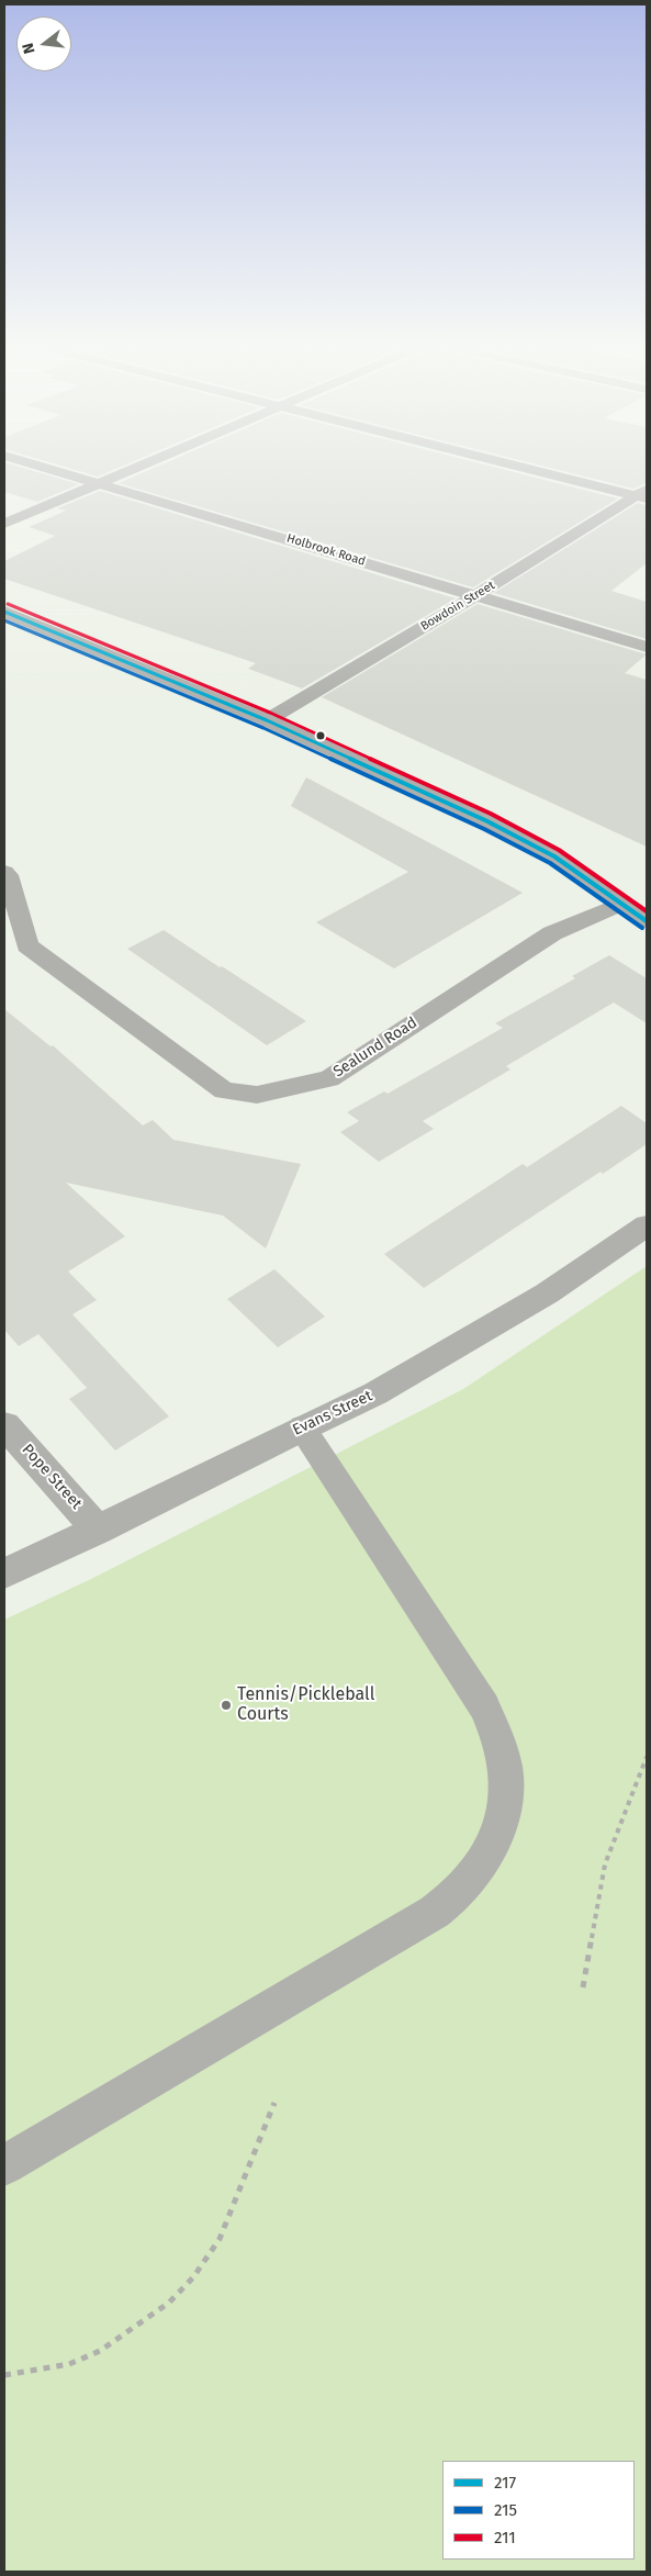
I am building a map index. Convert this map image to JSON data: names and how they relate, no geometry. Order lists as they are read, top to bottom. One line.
{"streets":{"street":["Holbrook Road","Bowdoin Street","Sealund Road","Evans Street","Pope Street"]},"crossings":[["Holbrook Road","Bowdoin Street"],["Evans Street","Pope Street"]],"places":["Tennis/Pickleball Courts"],"lines":["transit line 211","transit line 217","transit line 215"],"legend":["217","215","211"],"north":"left"}
